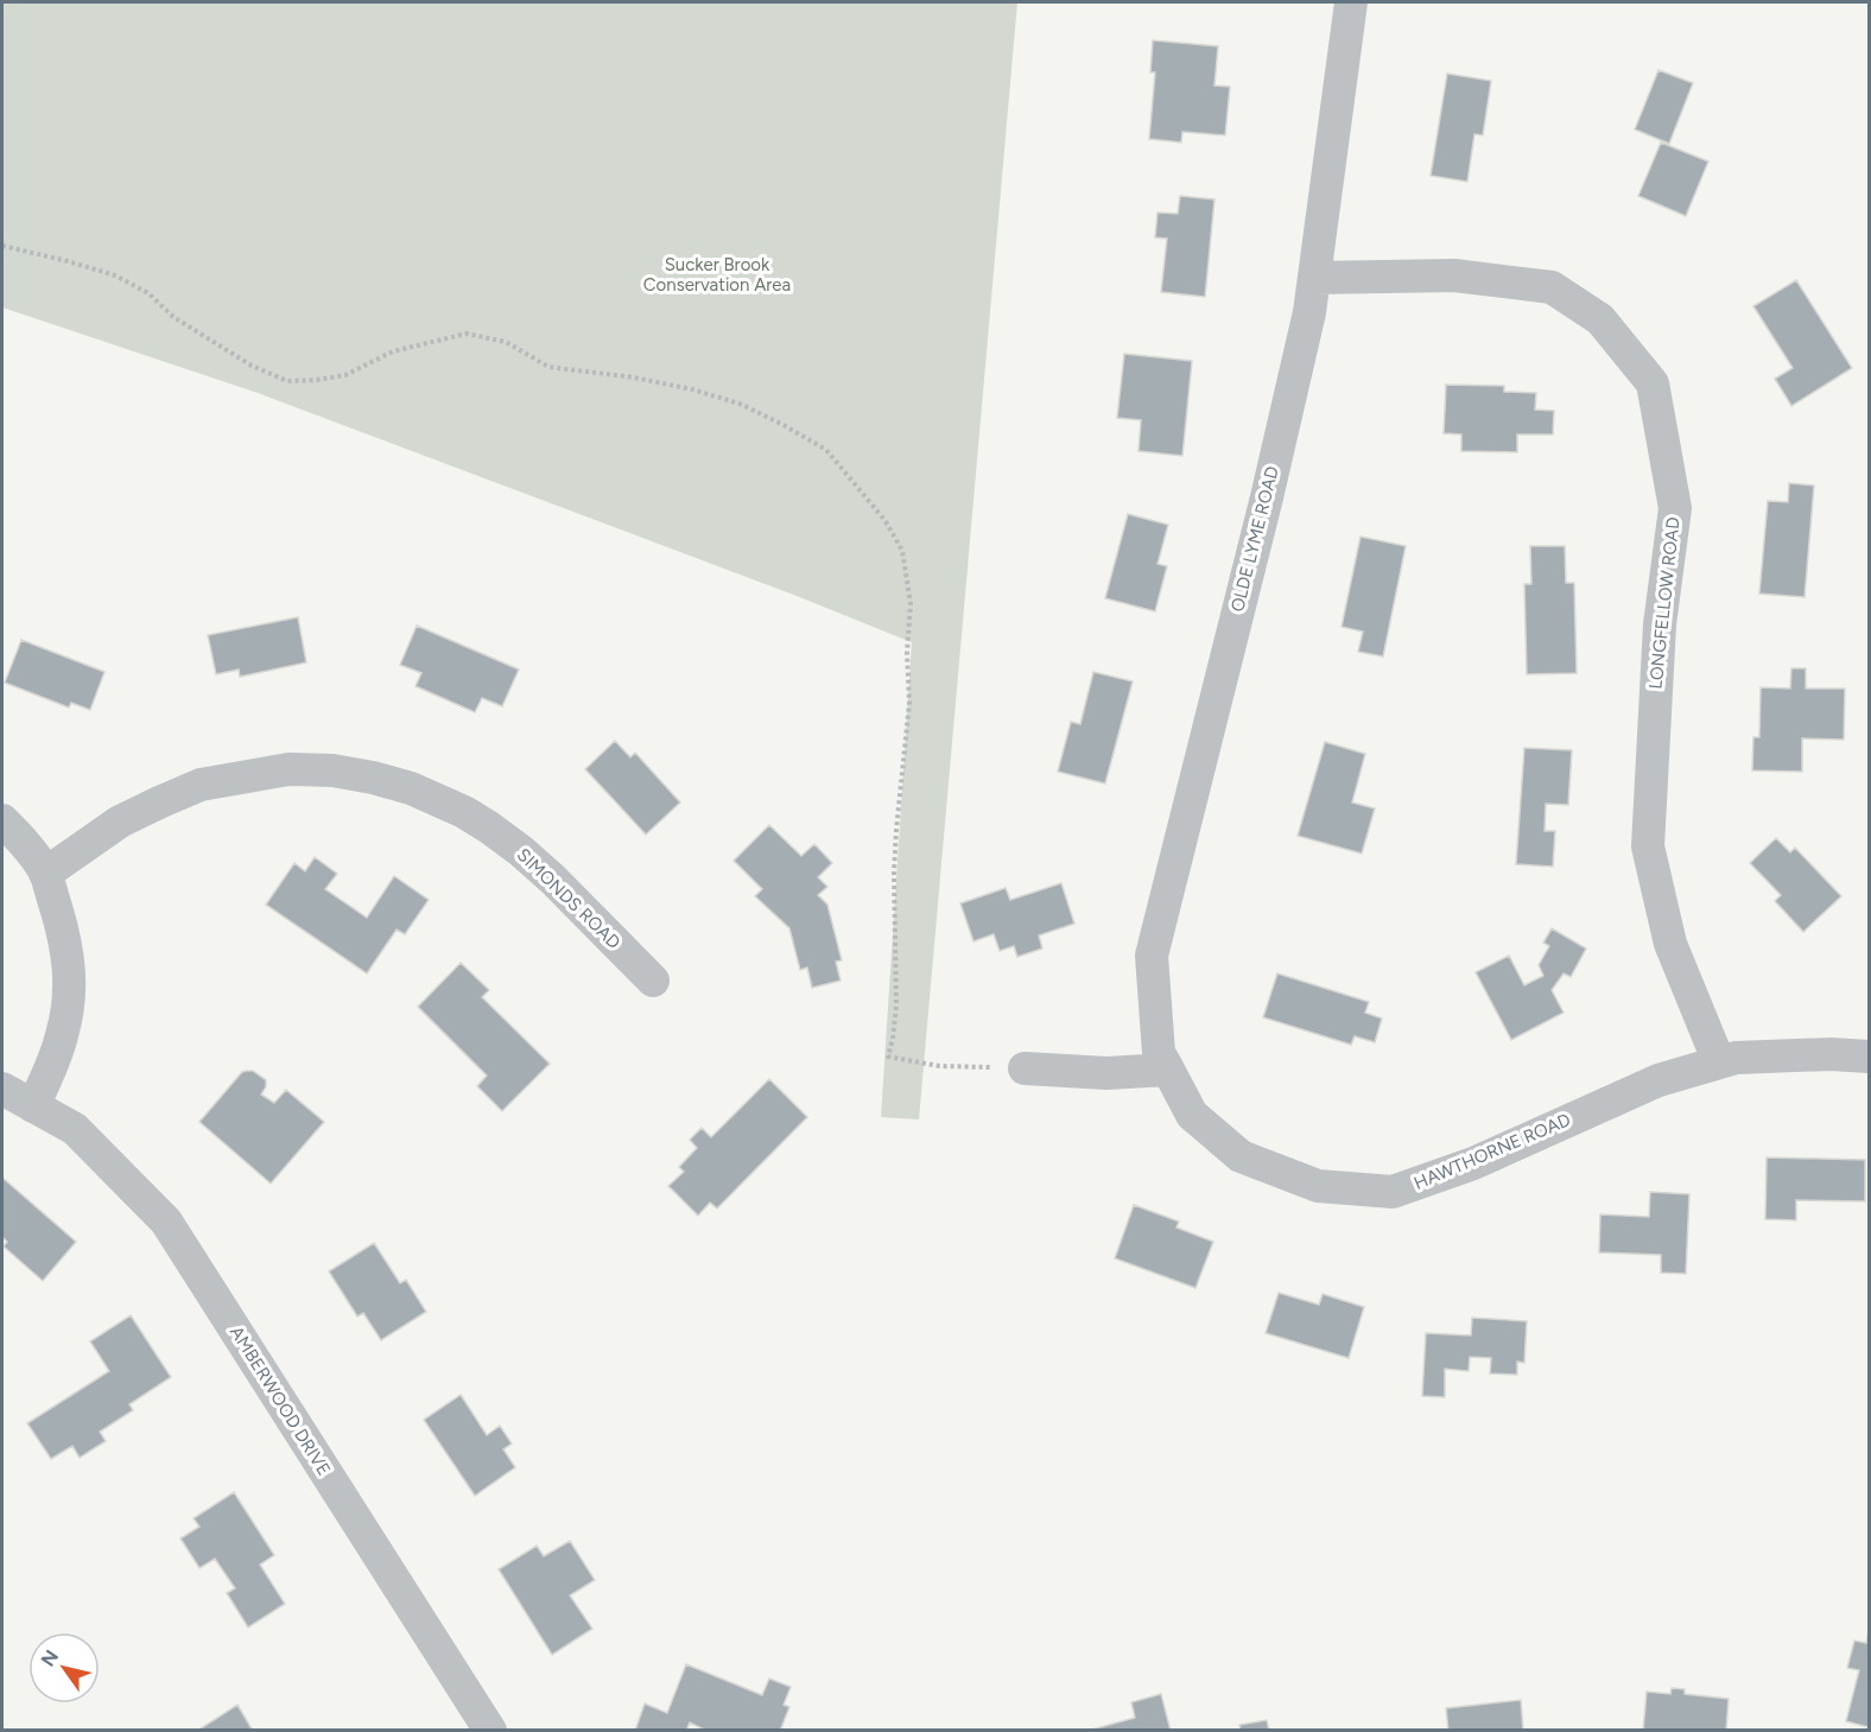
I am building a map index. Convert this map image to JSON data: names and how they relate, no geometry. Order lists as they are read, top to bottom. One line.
{"streets":{"street":["OLDE LYME ROAD","LONGFELLOW ROAD","SIMONDS ROAD","HAWTHORNE ROAD","AMBERWOOD DRIVE"]},"crossings":[["OLDE LYME ROAD","LONGFELLOW ROAD"],["OLDE LYME ROAD","HAWTHORNE ROAD"],["LONGFELLOW ROAD","HAWTHORNE ROAD"]],"parks":["Sucker Brook Conservation Area"],"north":"top left"}
